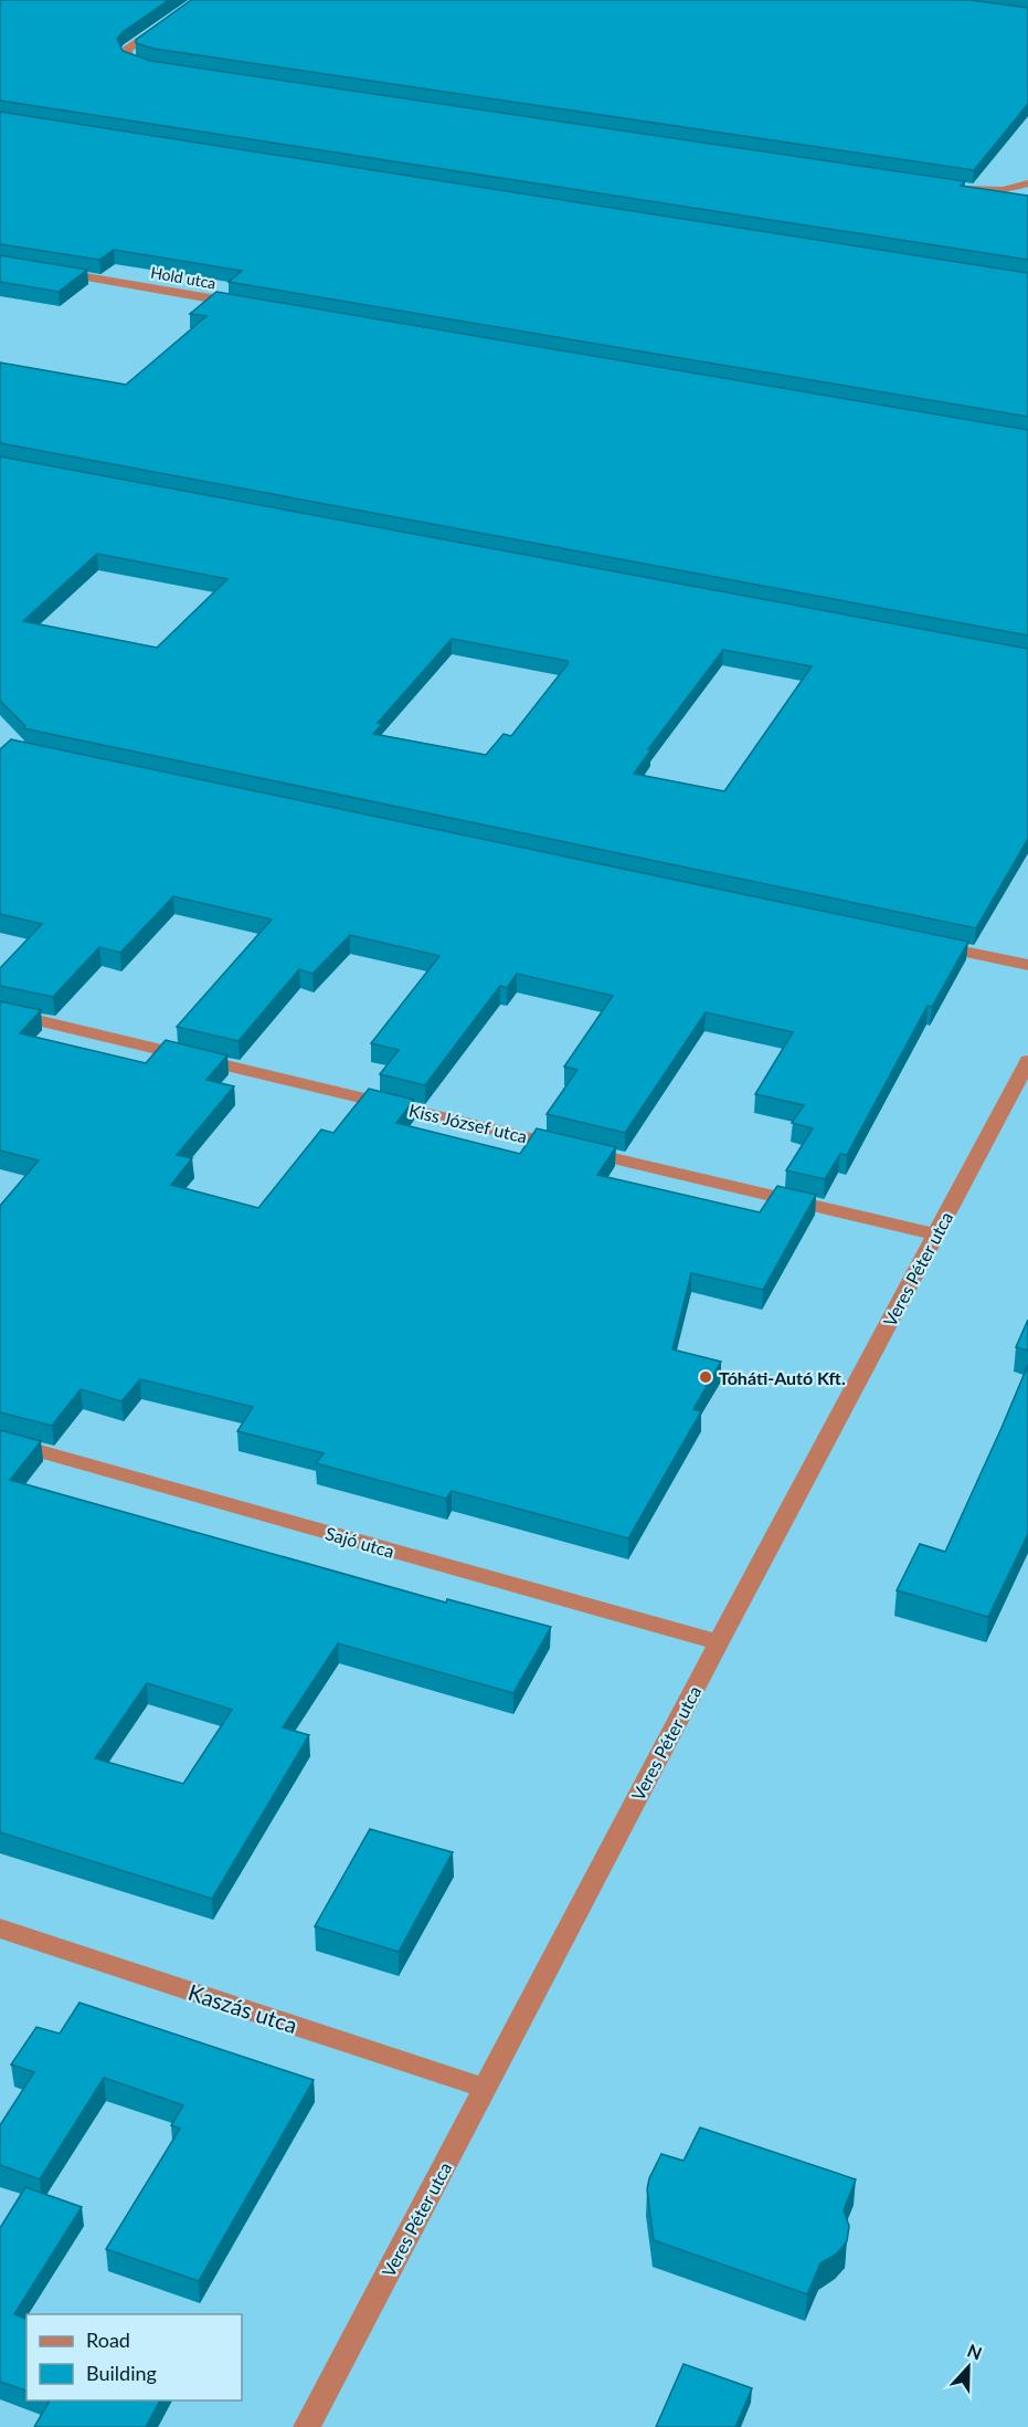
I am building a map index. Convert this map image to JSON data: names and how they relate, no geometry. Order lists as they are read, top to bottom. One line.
{"streets":{"street":["Hold utca","Kiss József utca","Veres Péter utca","Sajó utca","Kaszás utca"]},"crossings":[["Kiss József utca","Veres Péter utca"],["Veres Péter utca","Sajó utca"],["Veres Péter utca","Kaszás utca"]],"places":["Tóháti-Autó Kft."],"legend":["Road","Building"],"north":"top"}
